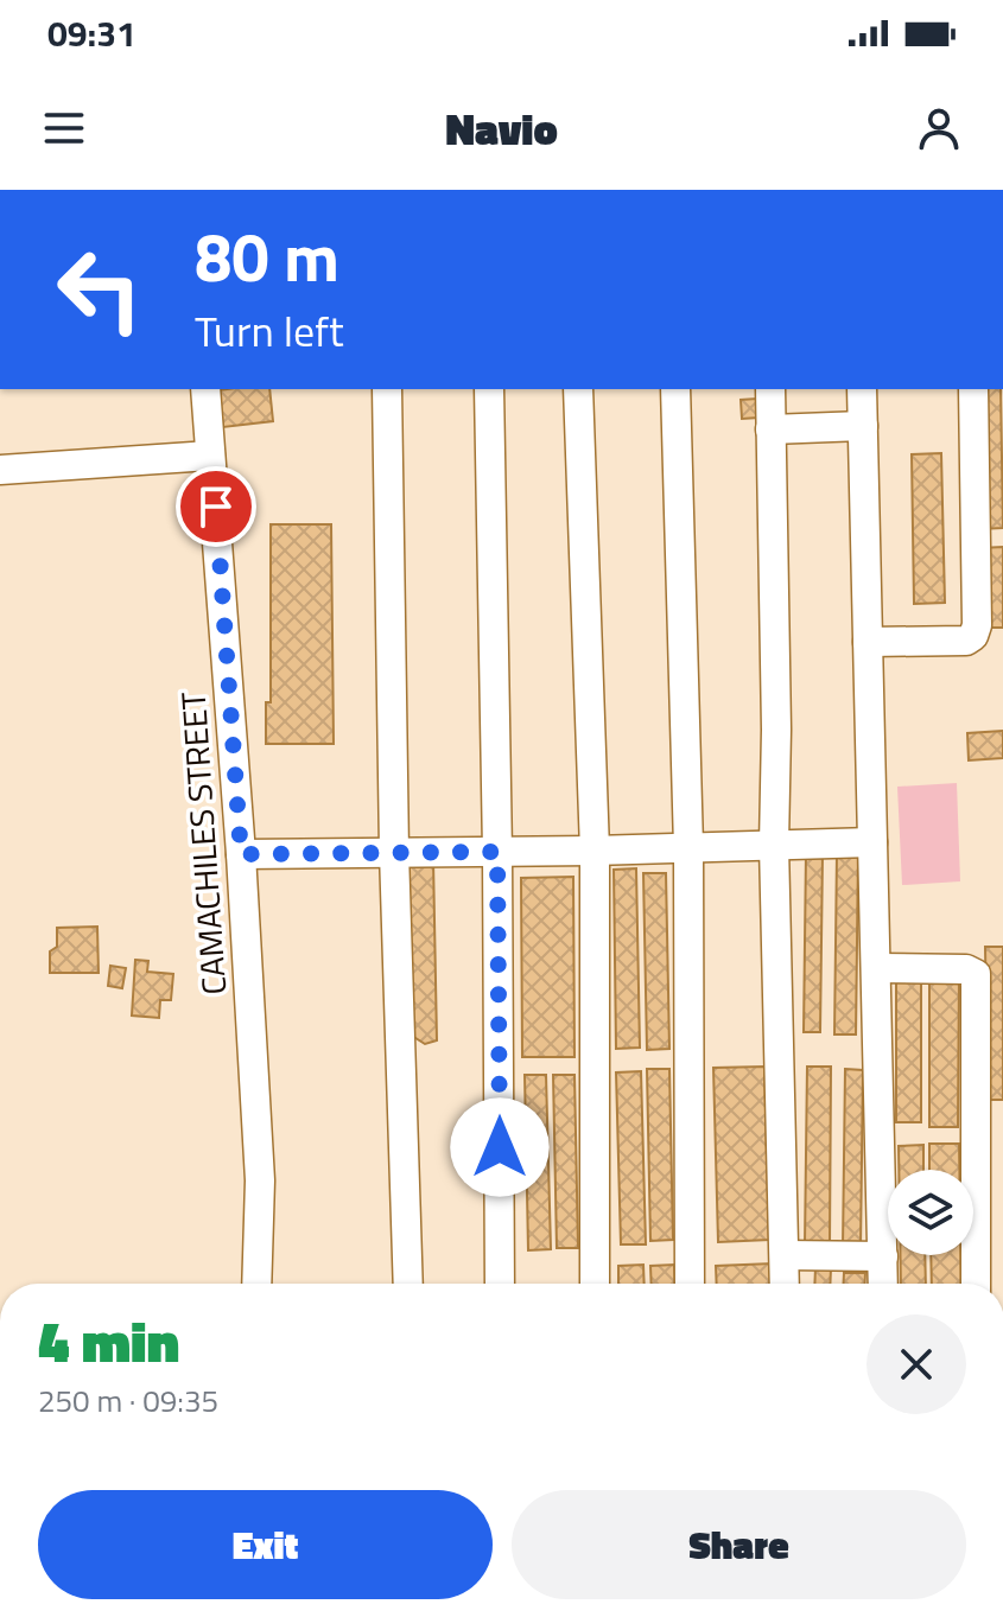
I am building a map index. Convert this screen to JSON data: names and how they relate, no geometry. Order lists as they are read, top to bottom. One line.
{"streets":{"street":["CAMACHILES STREET"]},"page":{"status":"09:31","header":"Navio","turn":["80 m","Turn left"],"heading":["4 min","250 m · 09:35"],"buttons":["Exit","Share"]}}
